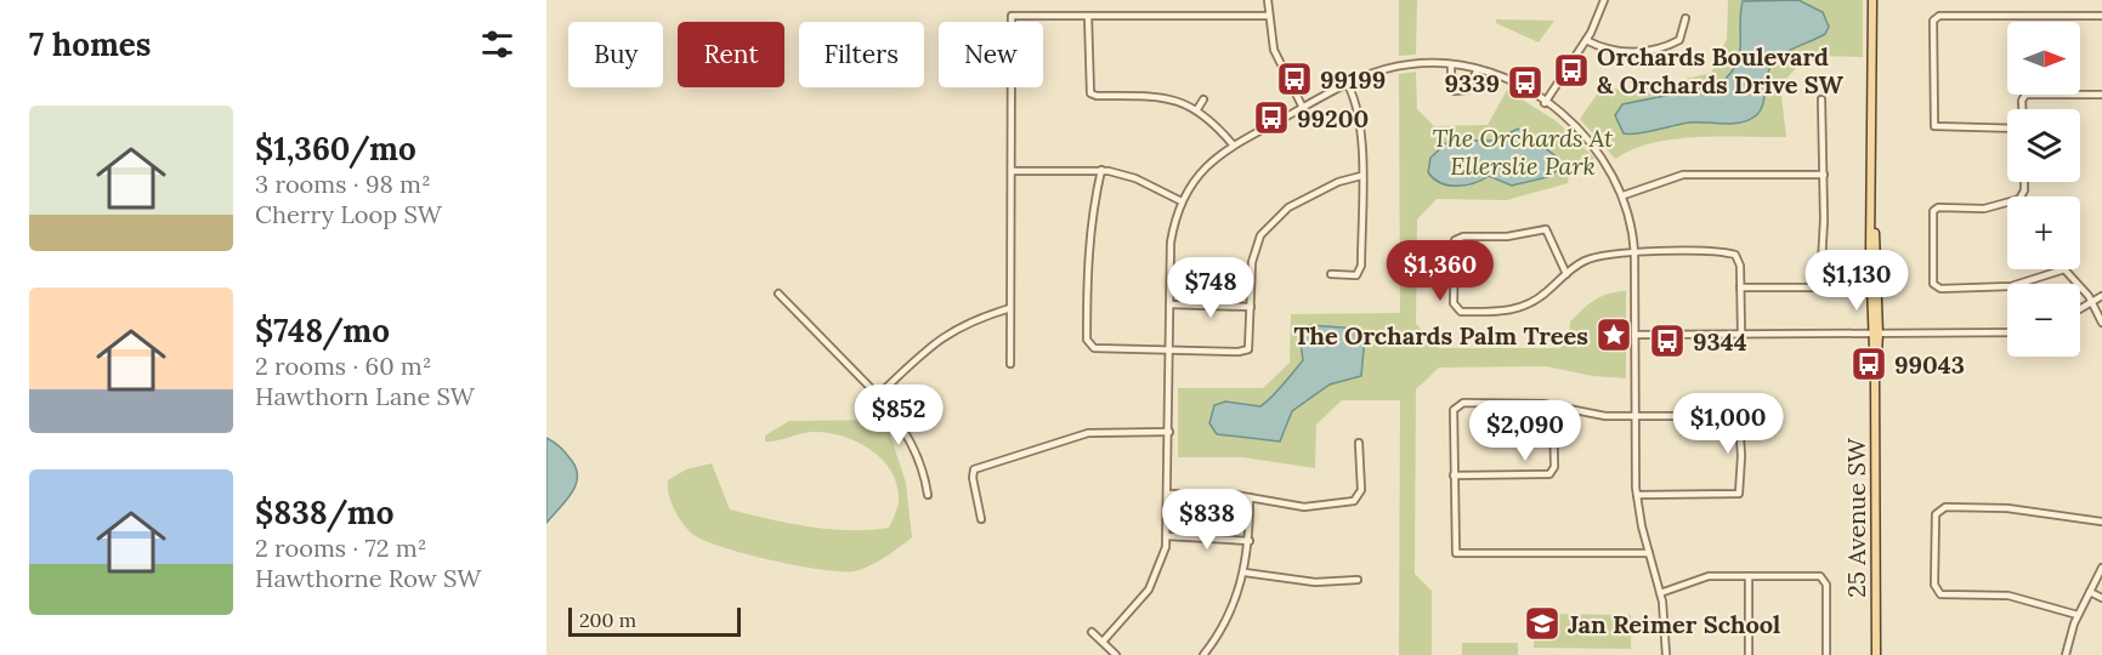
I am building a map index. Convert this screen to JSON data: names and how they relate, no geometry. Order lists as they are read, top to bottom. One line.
{"streets":{"main road":["25 Avenue SW"]},"parks":["The Orchards At Ellerslie Park"],"places":{"bus stop":["Orchards Boulevard & Orchards Drive SW","99199","9339","99200","9344","99043"],"place":["The Orchards Palm Trees"],"school or university":["Jan Reimer School"]},"scale_bar":"200 m","north":"right","page":{"heading":"7 homes","map_buttons":["+","−"],"chip":["Buy","Rent","Filters","New"],"list":[{"name":"$1,360/mo","note":"3 rooms · 98 m² · Cherry Loop SW"},{"name":"$748/mo","note":"2 rooms · 60 m² · Hawthorn Lane SW"},{"name":"$838/mo","note":"2 rooms · 72 m² · Hawthorne Row SW"}],"price":["$1,360","$1,130","$748","$852","$1,000","$2,090","$838"],"scale":"200 m"}}
